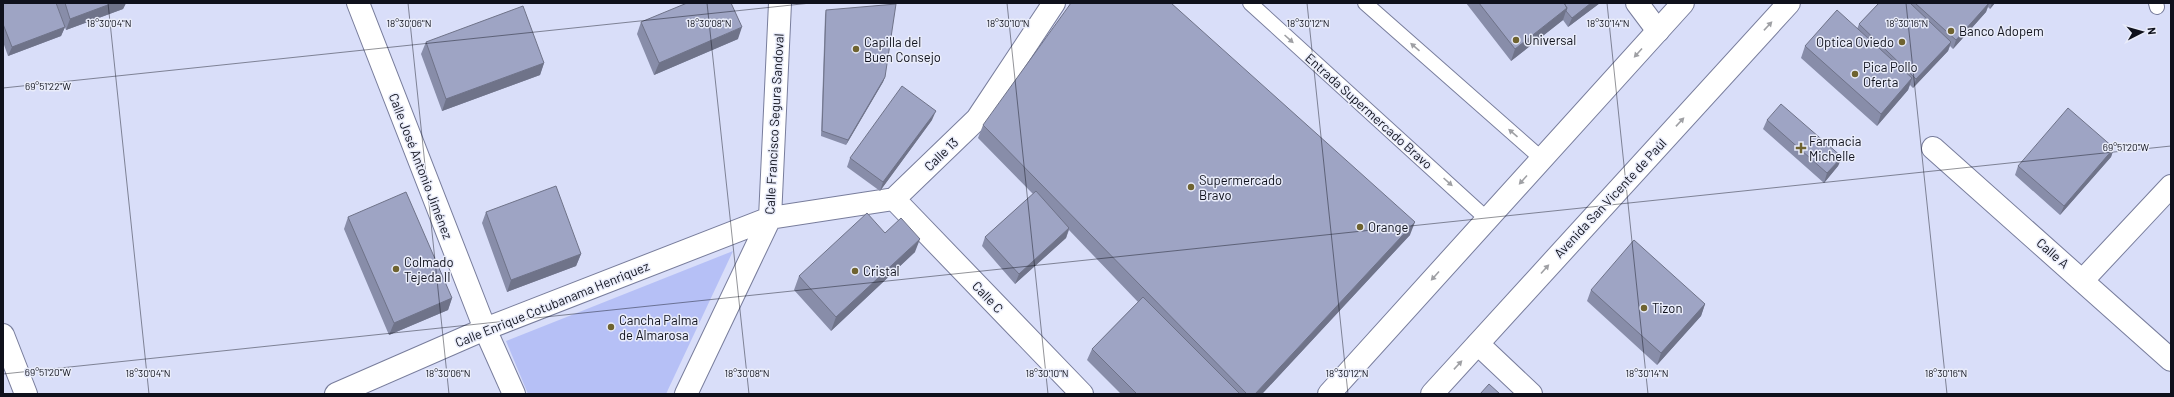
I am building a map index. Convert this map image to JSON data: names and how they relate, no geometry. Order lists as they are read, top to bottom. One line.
{"streets":{"street":["Calle Francisco Segura Sandoval","Calle 13","Calle José Antonio Jiménez","Avenida San Vicente de Paúl","Calle A","Calle C","Calle Enrique Cotubanama Henriquez"],"lane":["Entrada Supermercado Bravo"]},"crossings":[["Calle Francisco Segura Sandoval","Calle Enrique Cotubanama Henriquez"],["Calle 13","Calle C"],["Calle José Antonio Jiménez","Calle Enrique Cotubanama Henriquez"]],"places":{"other":["Banco Adopem","Universal","Optica Oviedo","Capilla del Buen Consejo","Pica Pollo Oferta","Supermercado Bravo","Orange","Colmado Tejeda II","Cristal","Tizon","Cancha Palma de Almarosa"],"health":["Farmacia Michelle"]},"north":"right","coordinates":["18°30'04\"N","18°30'06\"N","18°30'08\"N","18°30'10\"N","18°30'12\"N","18°30'14\"N","18°30'16\"N","69°51'22\"W","69°51'20\"W"]}
